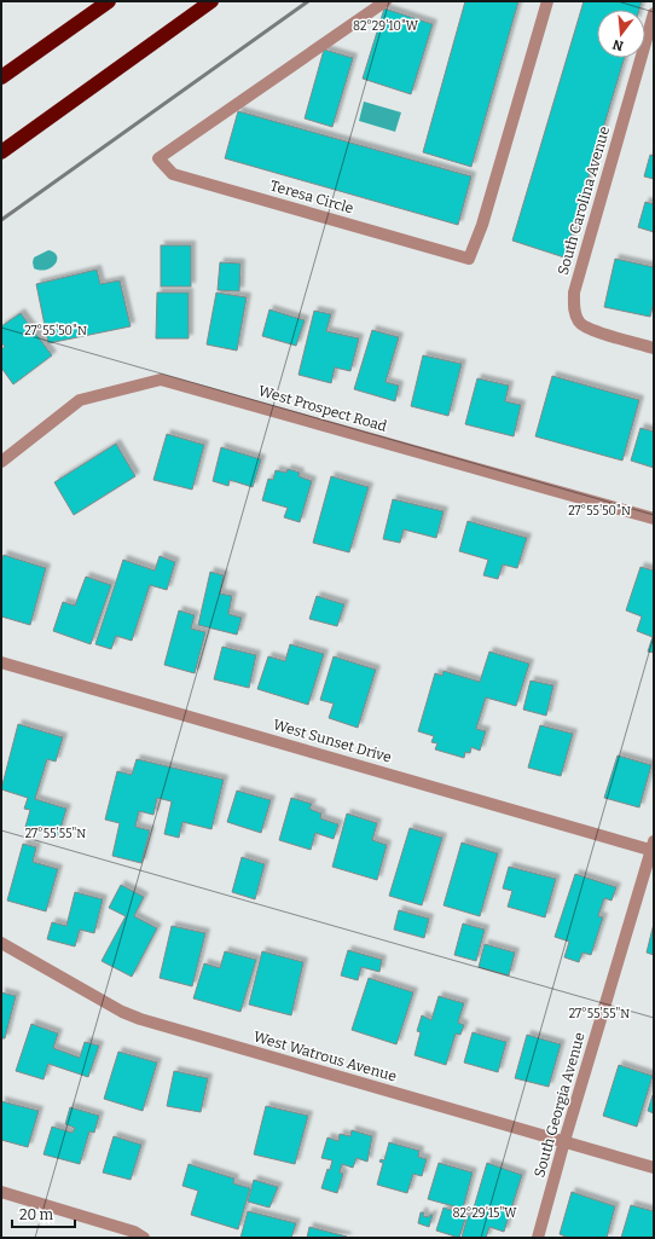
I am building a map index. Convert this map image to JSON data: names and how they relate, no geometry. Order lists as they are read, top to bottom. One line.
{"streets":{"street":["Teresa Circle","South Carolina Avenue","West Prospect Road","West Sunset Drive","West Watrous Avenue","South Georgia Avenue"]},"crossings":[["West Sunset Drive","South Georgia Avenue"],["West Watrous Avenue","South Georgia Avenue"]],"scale_bar":"20 m","north":"bottom","coordinates":["82°29'10\"W","27°55'50\"N","27°55'55\"N","82°29'15\"W"]}
